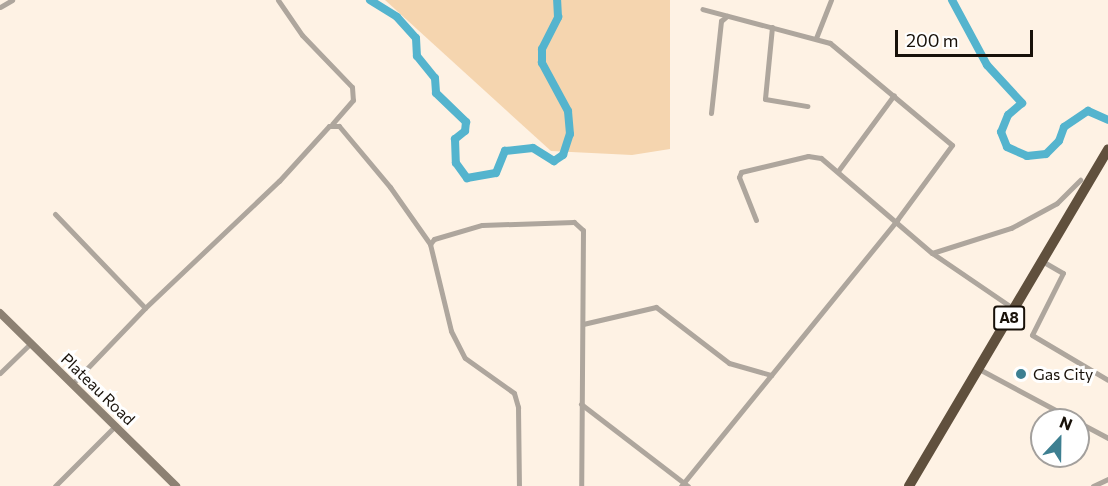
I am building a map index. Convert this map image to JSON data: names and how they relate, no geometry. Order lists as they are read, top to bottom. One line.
{"streets":{"highway":["A8"],"street":["Plateau Road"]},"places":["Gas City"],"scale_bar":"200 m","north":"top"}
